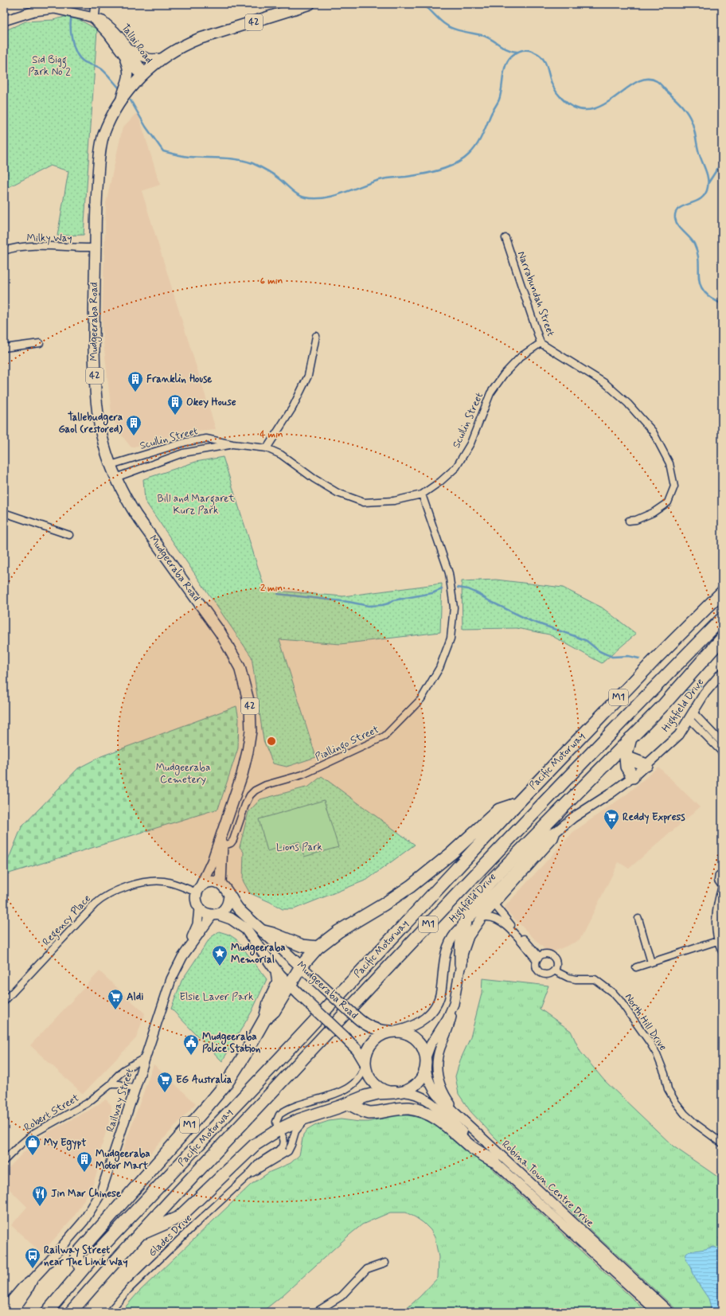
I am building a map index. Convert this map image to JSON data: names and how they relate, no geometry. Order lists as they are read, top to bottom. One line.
{"streets":{"highway":["M1","Pacific Motorway"],"main road":["42","Tallai Road","Mudgeeraba Road","Highfield Drive","Railway Street","Robina Town Centre Drive"],"street":["Milky Way","Narrabundah Street","Scullin Street","Piallingo Street","Regency Place","North Hill Drive","Robert Street","Glades Drive"]},"crossings":[["Tallai Road","Mudgeeraba Road"],["Milky Way","Mudgeeraba Road"],["Narrabundah Street","Scullin Street"],["Mudgeeraba Road","Scullin Street"],["Mudgeeraba Road","M1"],["Mudgeeraba Road","Highfield Drive"],["Mudgeeraba Road","Piallingo Street"],["Mudgeeraba Road","Regency Place"],["Mudgeeraba Road","Railway Street"],["Mudgeeraba Road","Robina Town Centre Drive"],["Scullin Street","Piallingo Street"],["M1","Highfield Drive"],["M1","Pacific Motorway"],["M1","Robina Town Centre Drive"],["M1","Glades Drive"],["Highfield Drive","Robina Town Centre Drive"],["Regency Place","Railway Street"],["Railway Street","Robert Street"]],"parks":["Sid Bigg Park No 2","Bill and Margaret Kurz Park","Mudgeeraba Cemetery","Lions Park","Elsie Laver Park"],"places":{"building":["Franklin House","Okey House","Tallebudgera Gaol (restored)","Mudgeeraba Motor Mart"],"supermarket":["Reddy Express","Aldi","EG Australia"],"place":["Mudgeeraba Memorial"],"public building":["Mudgeeraba Police Station"],"shop":["My Egypt"],"restaurant":["Jin Mar Chinese"],"bus stop":["Railway Street near The Link Way"]},"rings":["6 min","4 min","2 min"]}
